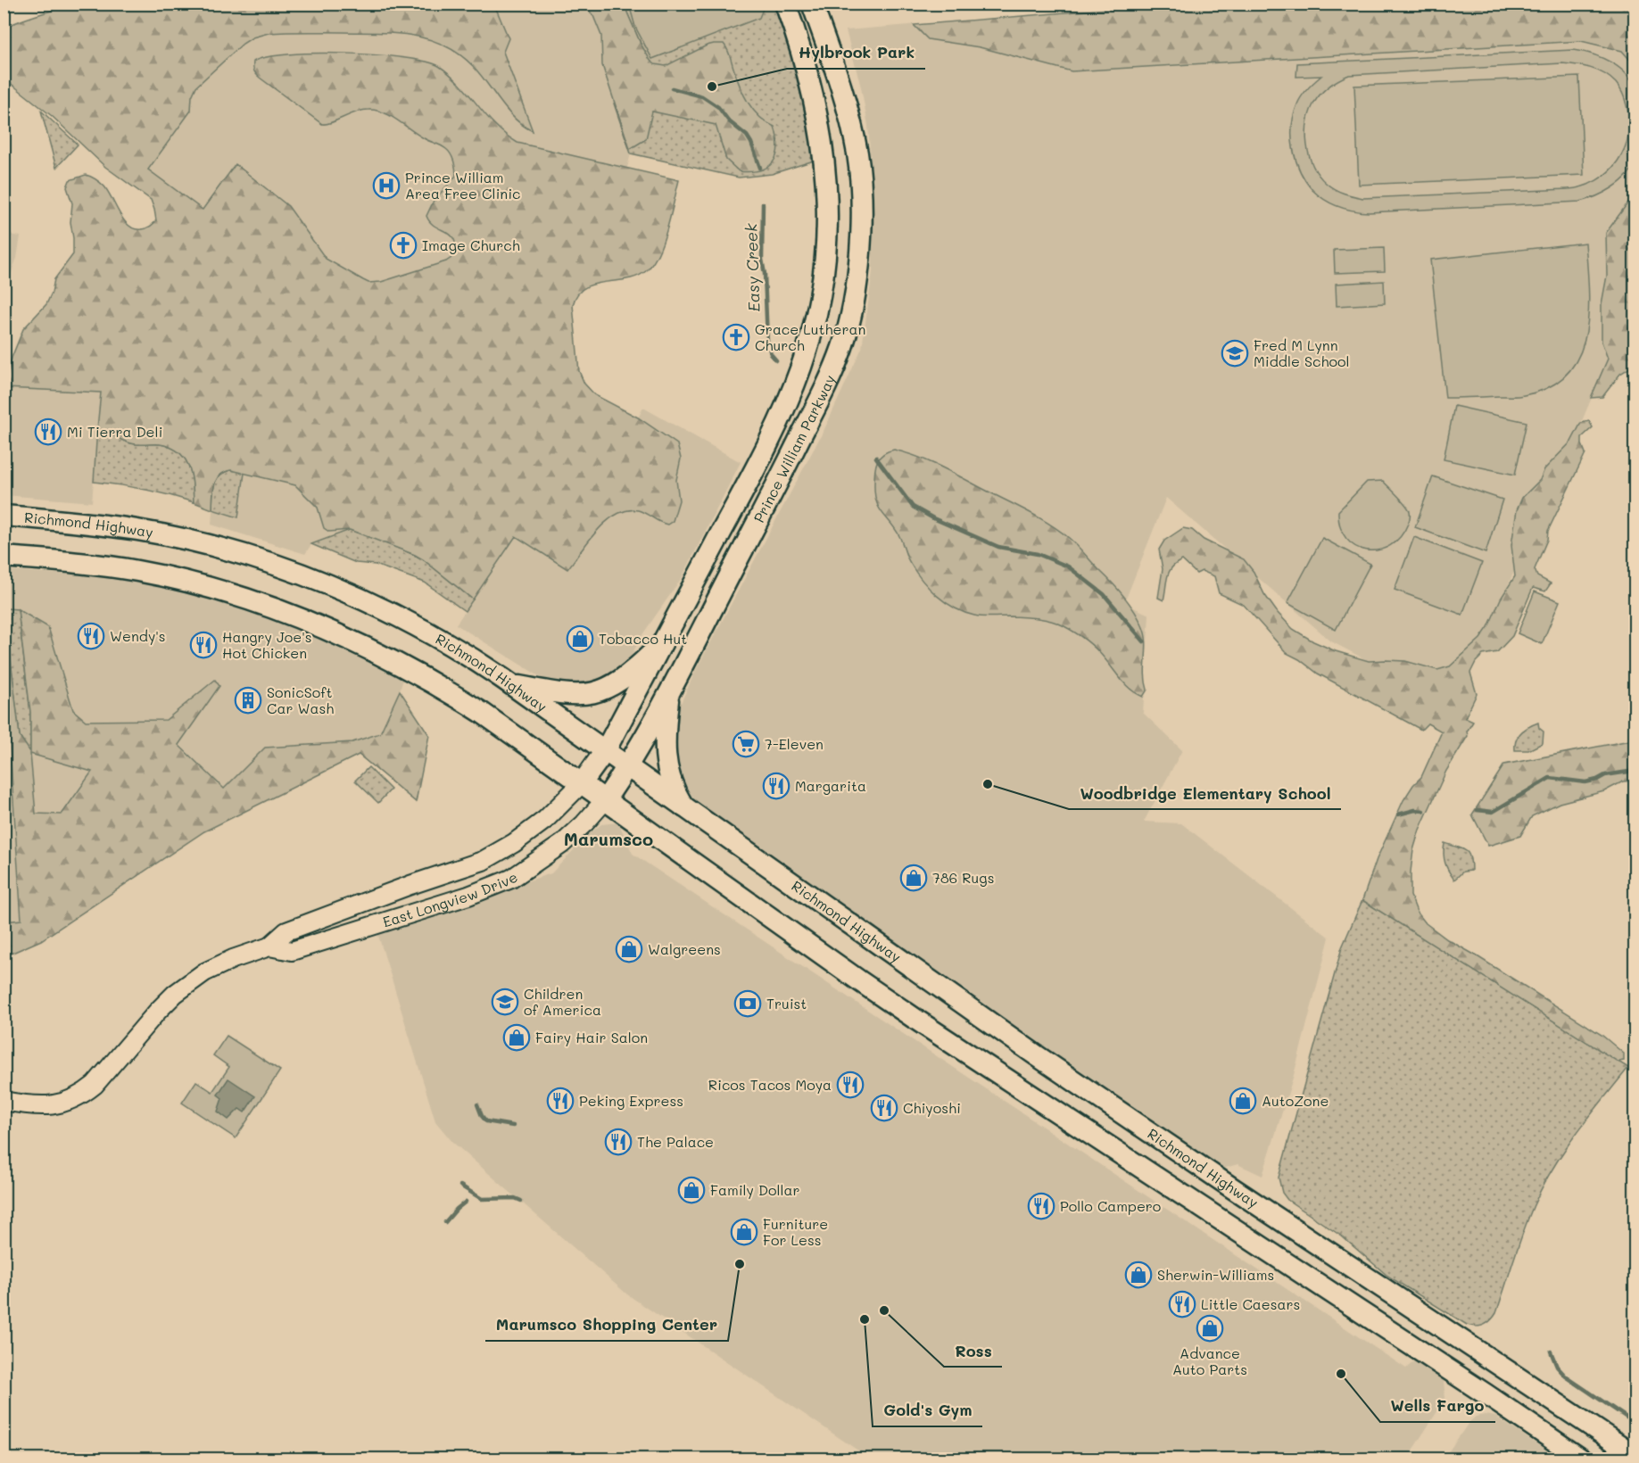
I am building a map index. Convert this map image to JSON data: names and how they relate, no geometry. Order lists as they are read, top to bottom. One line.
{"streets":{"main road":["Prince William Parkway","Richmond Highway"],"street":["East Longview Drive"]},"crossings":[["Prince William Parkway","Richmond Highway"],["Prince William Parkway","East Longview Drive"]],"districts":["Marumsco"],"water":["Easy Creek"],"places":{"other":["Hylbrook Park","Woodbridge Elementary School","Marumsco Shopping Center","Ross","Gold's Gym","Wells Fargo"],"hospital":["Prince William Area Free Clinic"],"church":["Image Church","Grace Lutheran Church"],"school or university":["Fred M Lynn Middle School","Children of America"],"restaurant":["Mi Tierra Deli","Wendy's","Hangry Joe's Hot Chicken","Margarita","Ricos Tacos Moya","Peking Express","Chiyoshi","The Palace","Pollo Campero","Little Caesars"],"shop":["Tobacco Hut","786 Rugs","Walgreens","Fairy Hair Salon","AutoZone","Family Dollar","Furniture For Less","Sherwin-Williams","Advance Auto Parts"],"building":["SonicSoft Car Wash"],"supermarket":["7-Eleven"],"bank":["Truist"]}}
